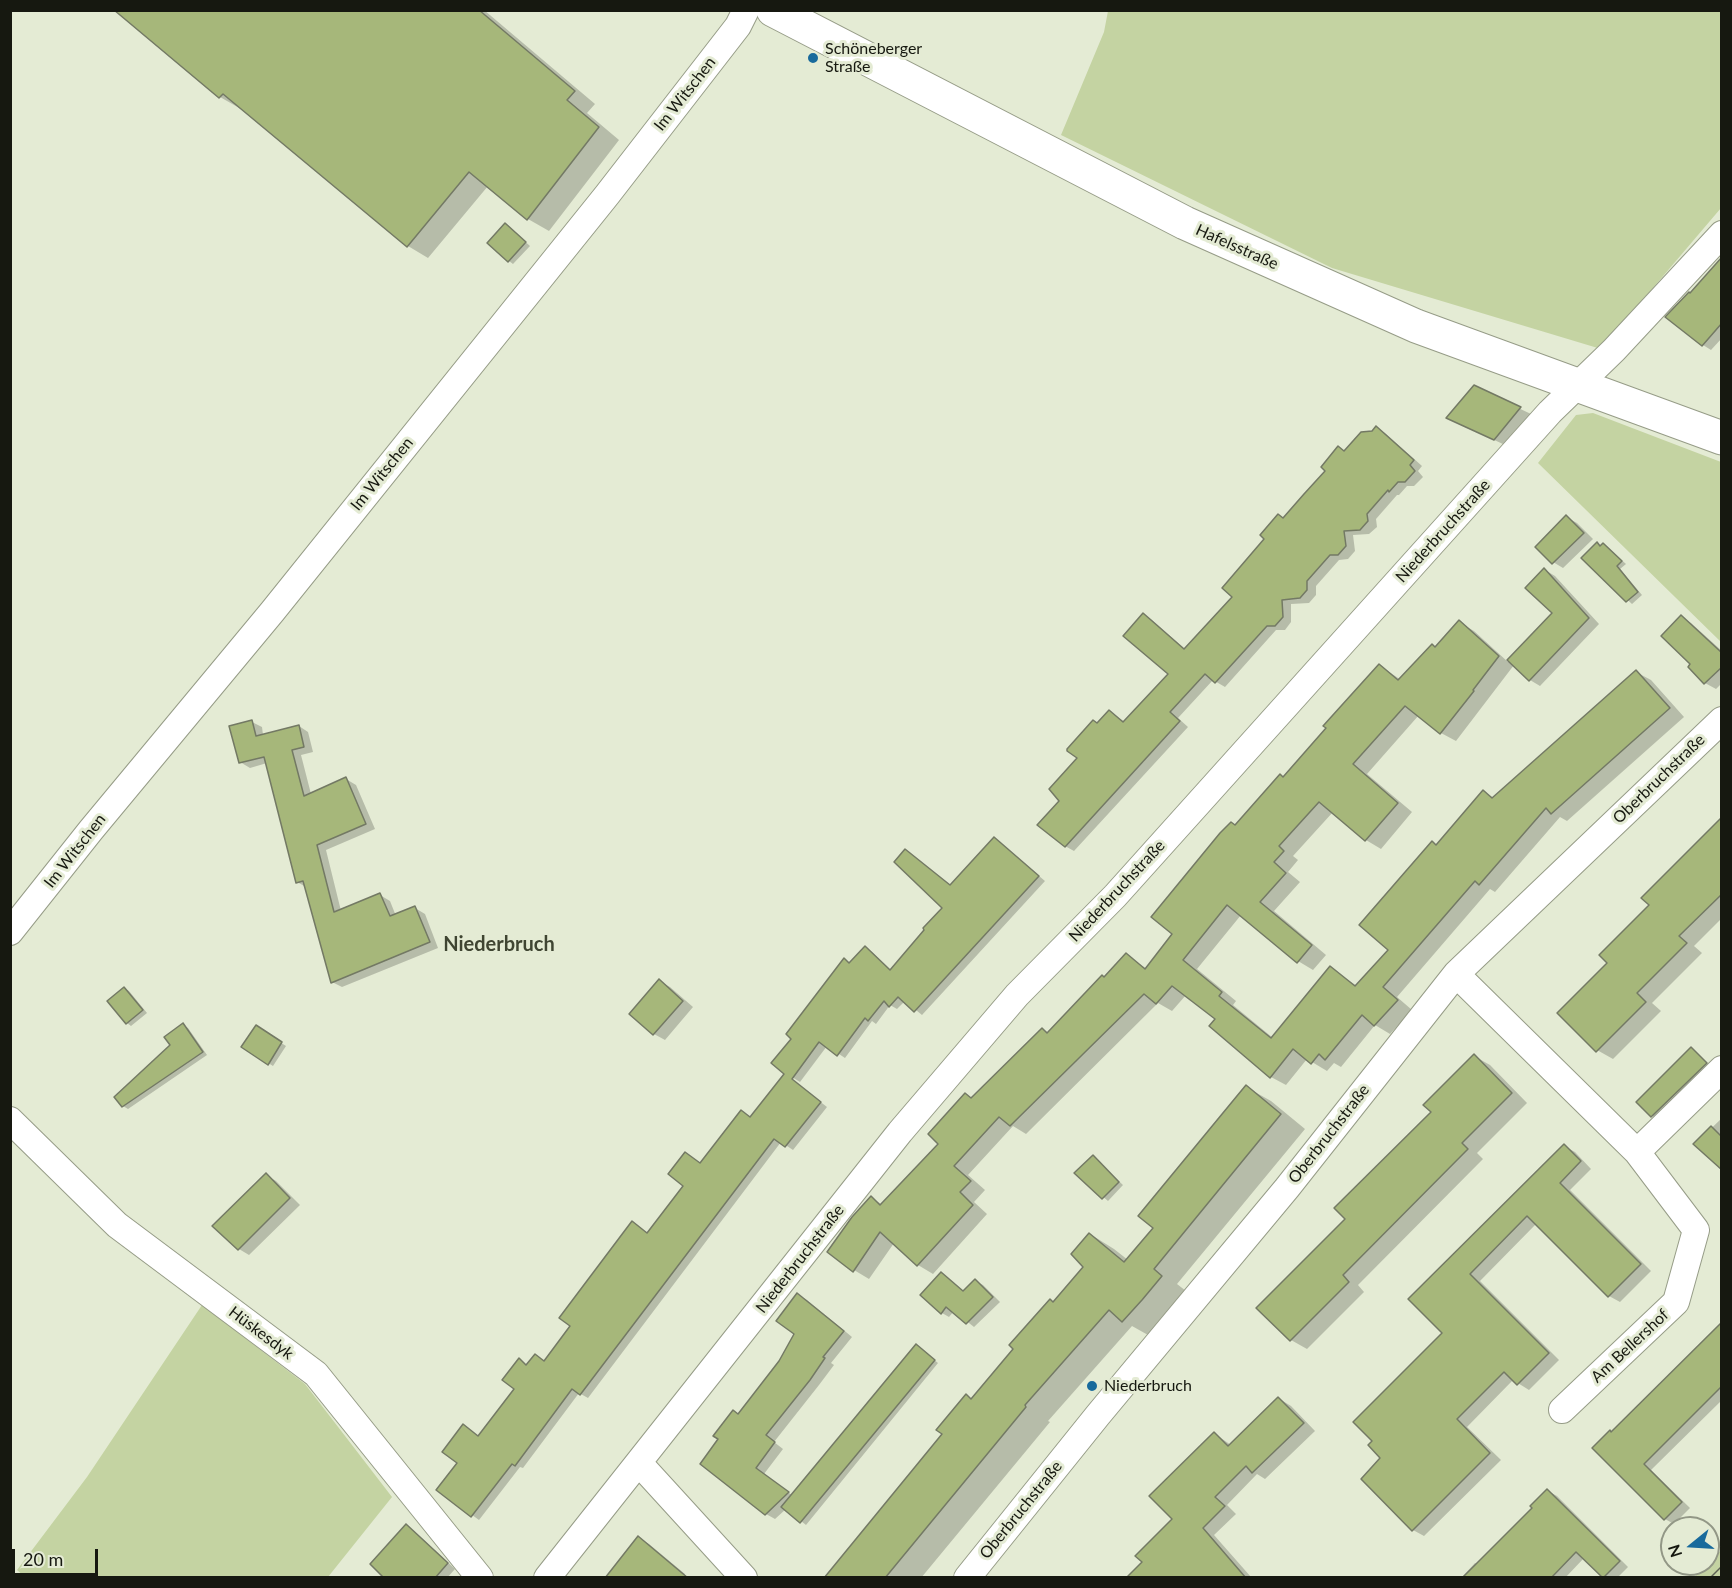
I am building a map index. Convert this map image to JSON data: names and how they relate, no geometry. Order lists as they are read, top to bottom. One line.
{"streets":{"main road":["Hafelsstraße"],"street":["Im Witschen","Niederbruchstraße","Oberbruchstraße","Hüskesdyk","Am Bellershof"]},"crossings":[["Hafelsstraße","Niederbruchstraße"],["Oberbruchstraße","Am Bellershof"]],"districts":["Niederbruch"],"places":["Schöneberger Straße","Niederbruch"],"scale_bar":"20 m","north":"left"}
